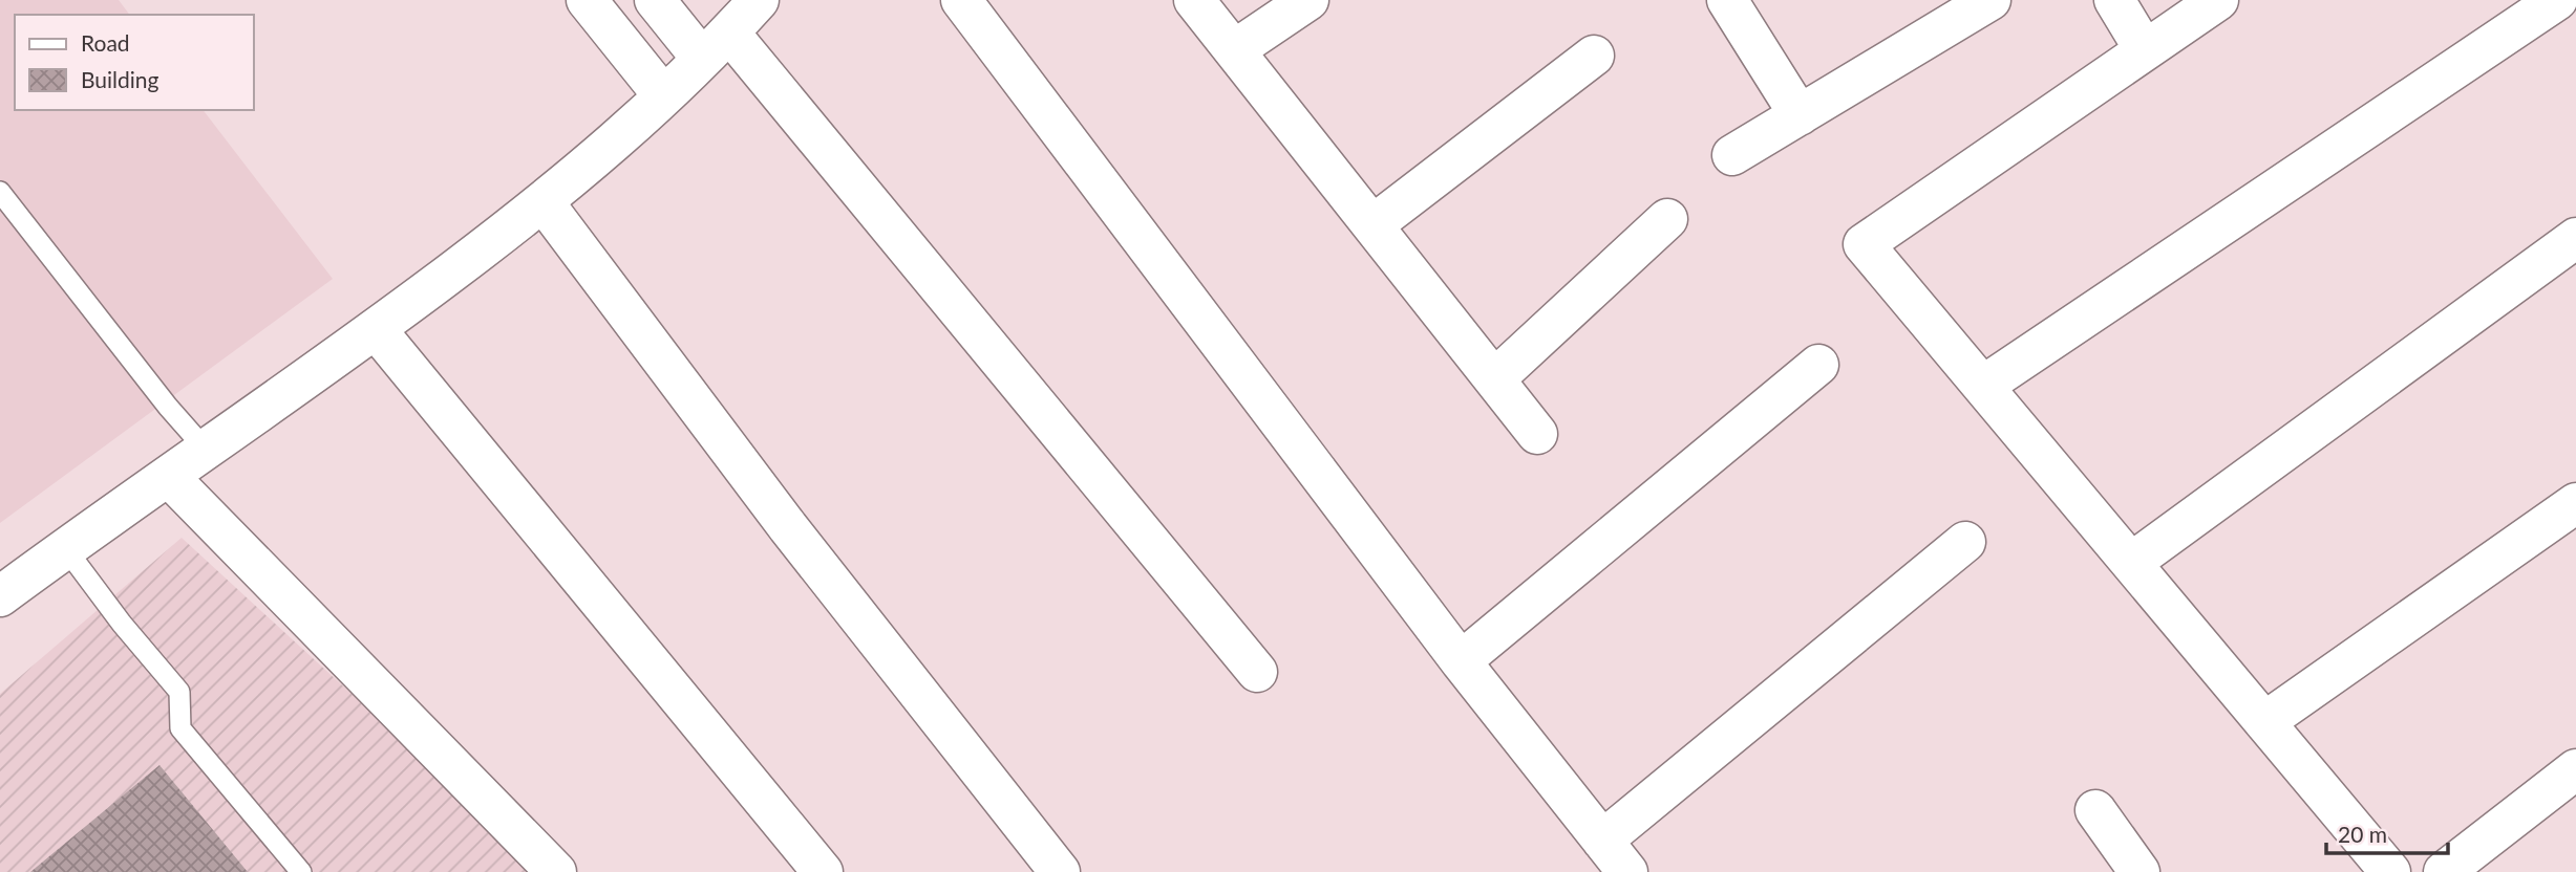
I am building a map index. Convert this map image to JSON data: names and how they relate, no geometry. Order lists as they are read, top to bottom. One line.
{"legend":["Road","Building"],"scale_bar":"20 m"}
